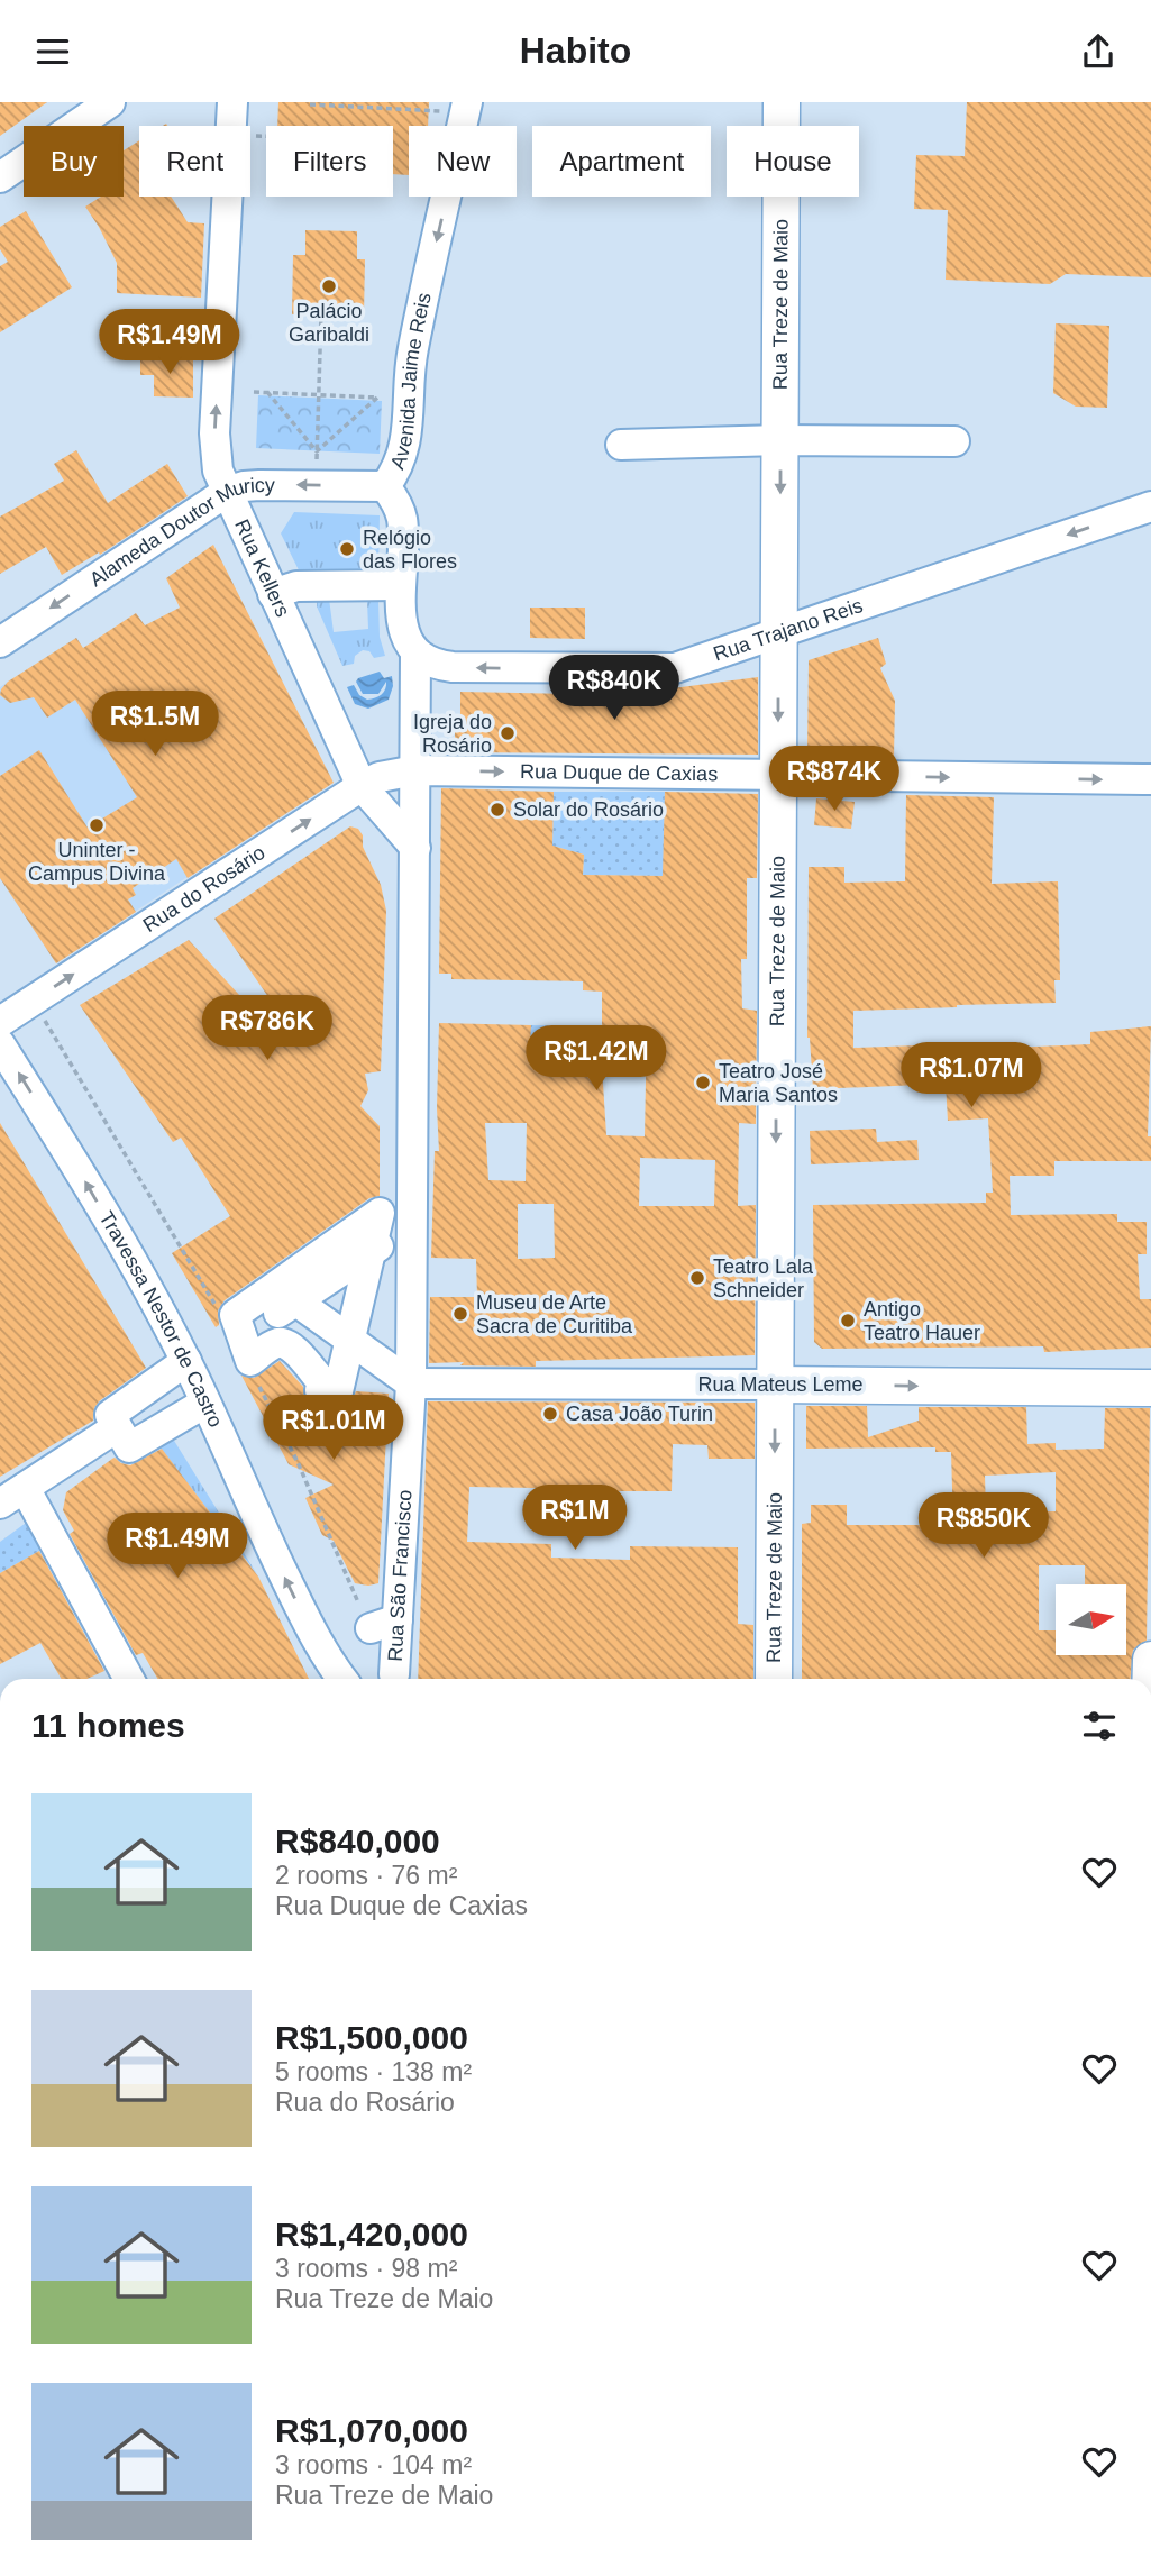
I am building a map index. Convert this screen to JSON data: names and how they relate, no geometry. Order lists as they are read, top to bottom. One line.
{"streets":{"main road":["Rua Treze de Maio","Rua Mateus Leme"],"street":["Avenida Jaime Reis","Alameda Doutor Muricy","Rua Kellers","Rua Trajano Reis","Rua Duque de Caxias","Rua do Rosário","Travessa Nestor de Castro","Rua São Francisco"]},"crossings":[["Rua Treze de Maio","Rua Trajano Reis"],["Rua Treze de Maio","Rua Duque de Caxias"],["Rua Treze de Maio","Rua Mateus Leme"],["Avenida Jaime Reis","Alameda Doutor Muricy"],["Avenida Jaime Reis","Rua Kellers"],["Avenida Jaime Reis","Rua Trajano Reis"],["Avenida Jaime Reis","Rua Duque de Caxias"],["Avenida Jaime Reis","Rua do Rosário"],["Avenida Jaime Reis","Rua São Francisco"],["Alameda Doutor Muricy","Rua Kellers"],["Rua Kellers","Rua do Rosário"],["Rua Kellers","Rua São Francisco"],["Rua Duque de Caxias","Rua do Rosário"],["Rua Mateus Leme","Rua São Francisco"]],"one_way":["Rua Treze de Maio","Avenida Jaime Reis","Alameda Doutor Muricy","Rua Kellers","Rua Duque de Caxias","Rua do Rosário","Rua Mateus Leme"],"places":["Palácio Garibaldi","Relógio das Flores","Igreja do Rosário","Solar do Rosário","Uninter - Campus Divina","Teatro José Maria Santos","Teatro Lala Schneider","Museu de Arte Sacra de Curitiba","Antigo Teatro Hauer","Casa João Turin"],"north":"right","page":{"header":"Habito","chip":["Buy","Rent","Filters","New","Apartment","House"],"price":["R$1.49M","R$840K","R$1.5M","R$874K","R$786K","R$1.42M","R$1.07M","R$1.01M","R$1M","R$850K","R$1.49M"],"heading":"11 homes","list":[{"name":"R$840,000","note":"2 rooms · 76 m² · Rua Duque de Caxias"},{"name":"R$1,500,000","note":"5 rooms · 138 m² · Rua do Rosário"},{"name":"R$1,420,000","note":"3 rooms · 98 m² · Rua Treze de Maio"},{"name":"R$1,070,000","note":"3 rooms · 104 m² · Rua Treze de Maio"}]}}
